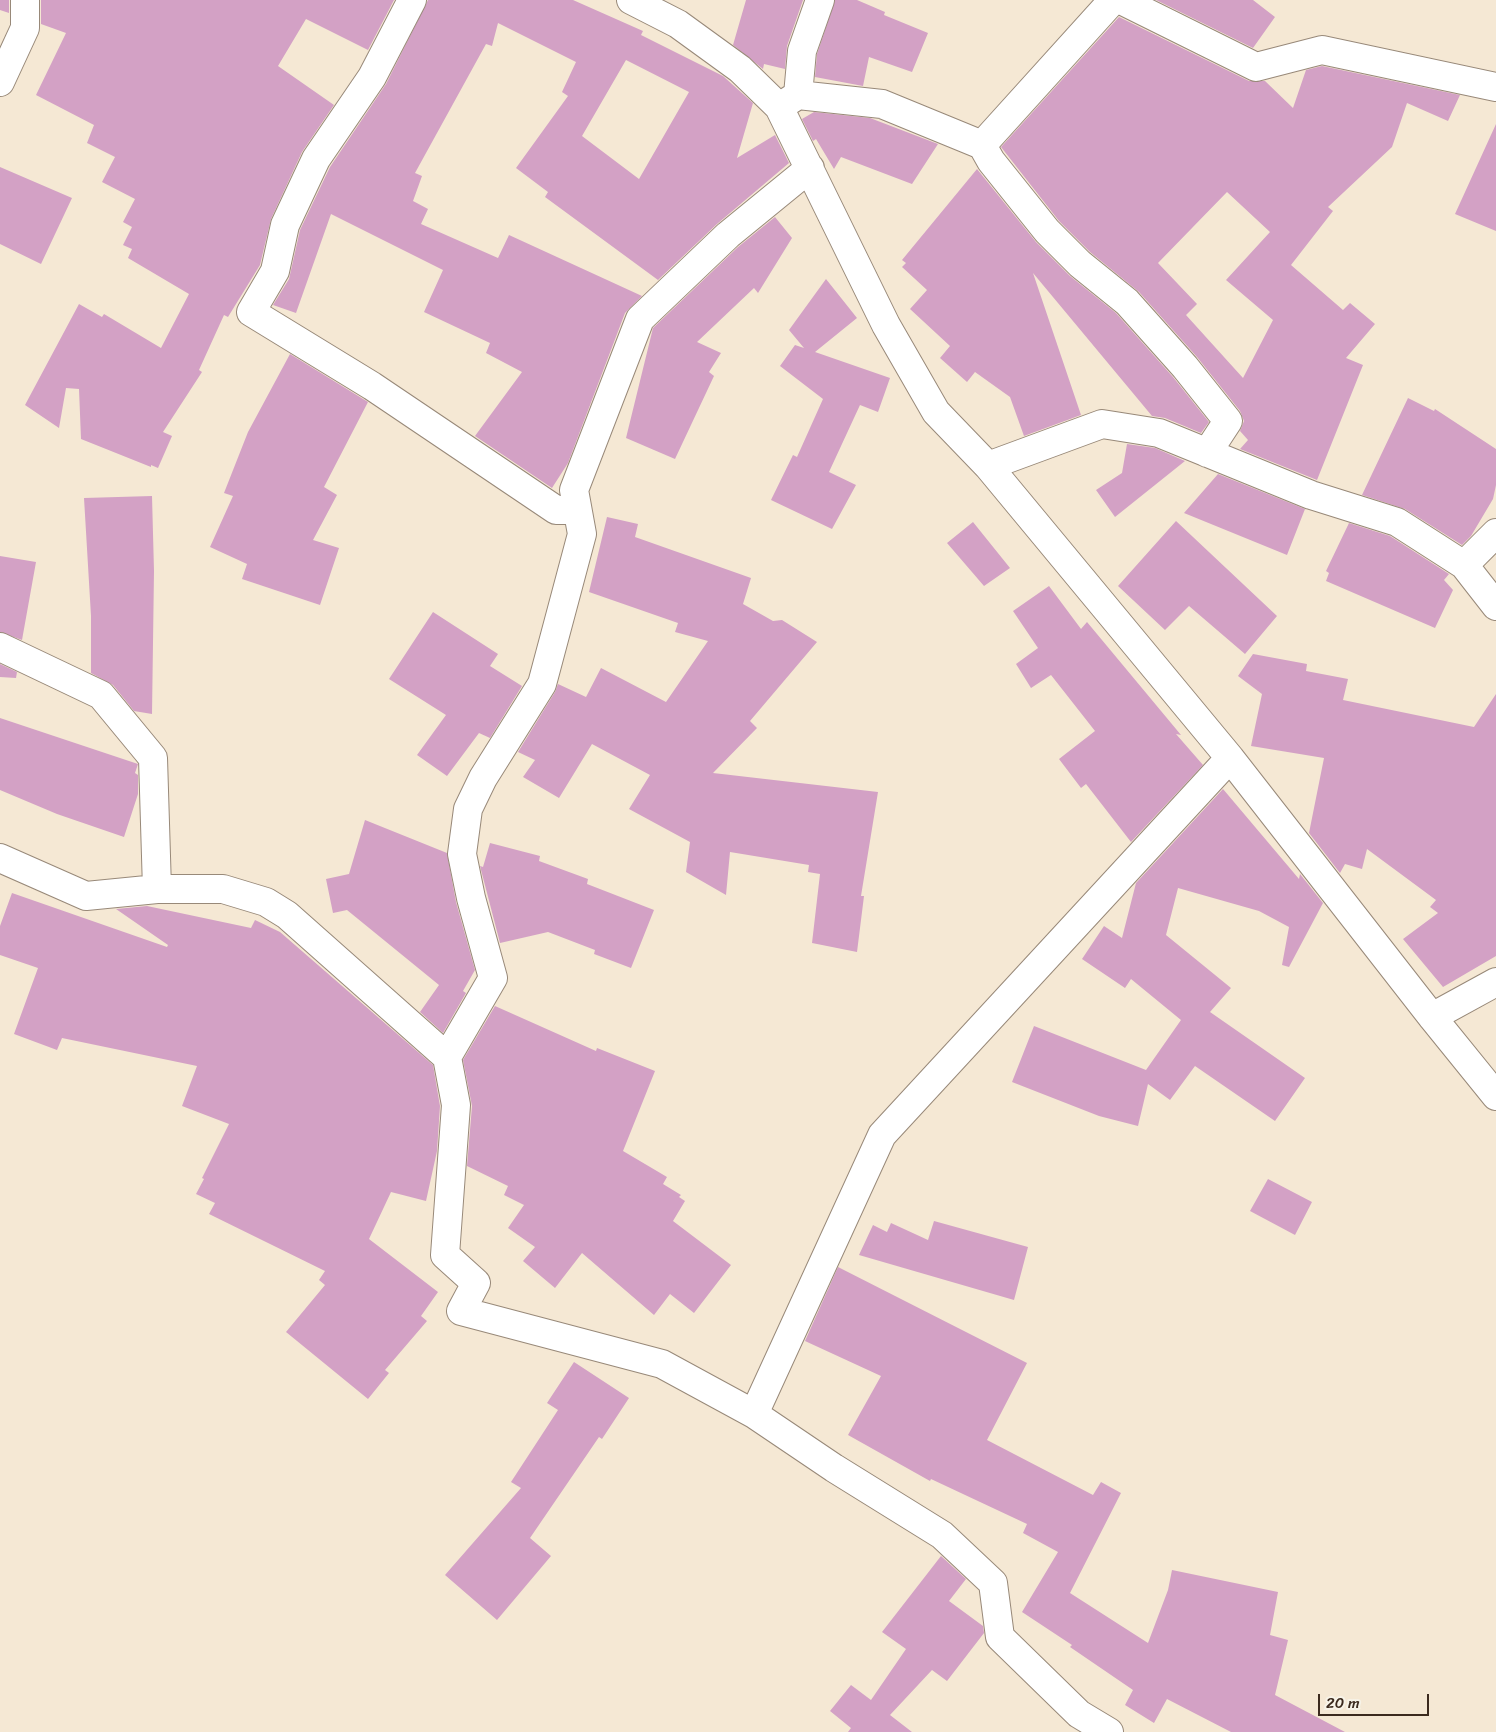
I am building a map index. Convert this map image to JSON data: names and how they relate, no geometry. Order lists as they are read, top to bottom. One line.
{"scale_bar":"20 m"}
